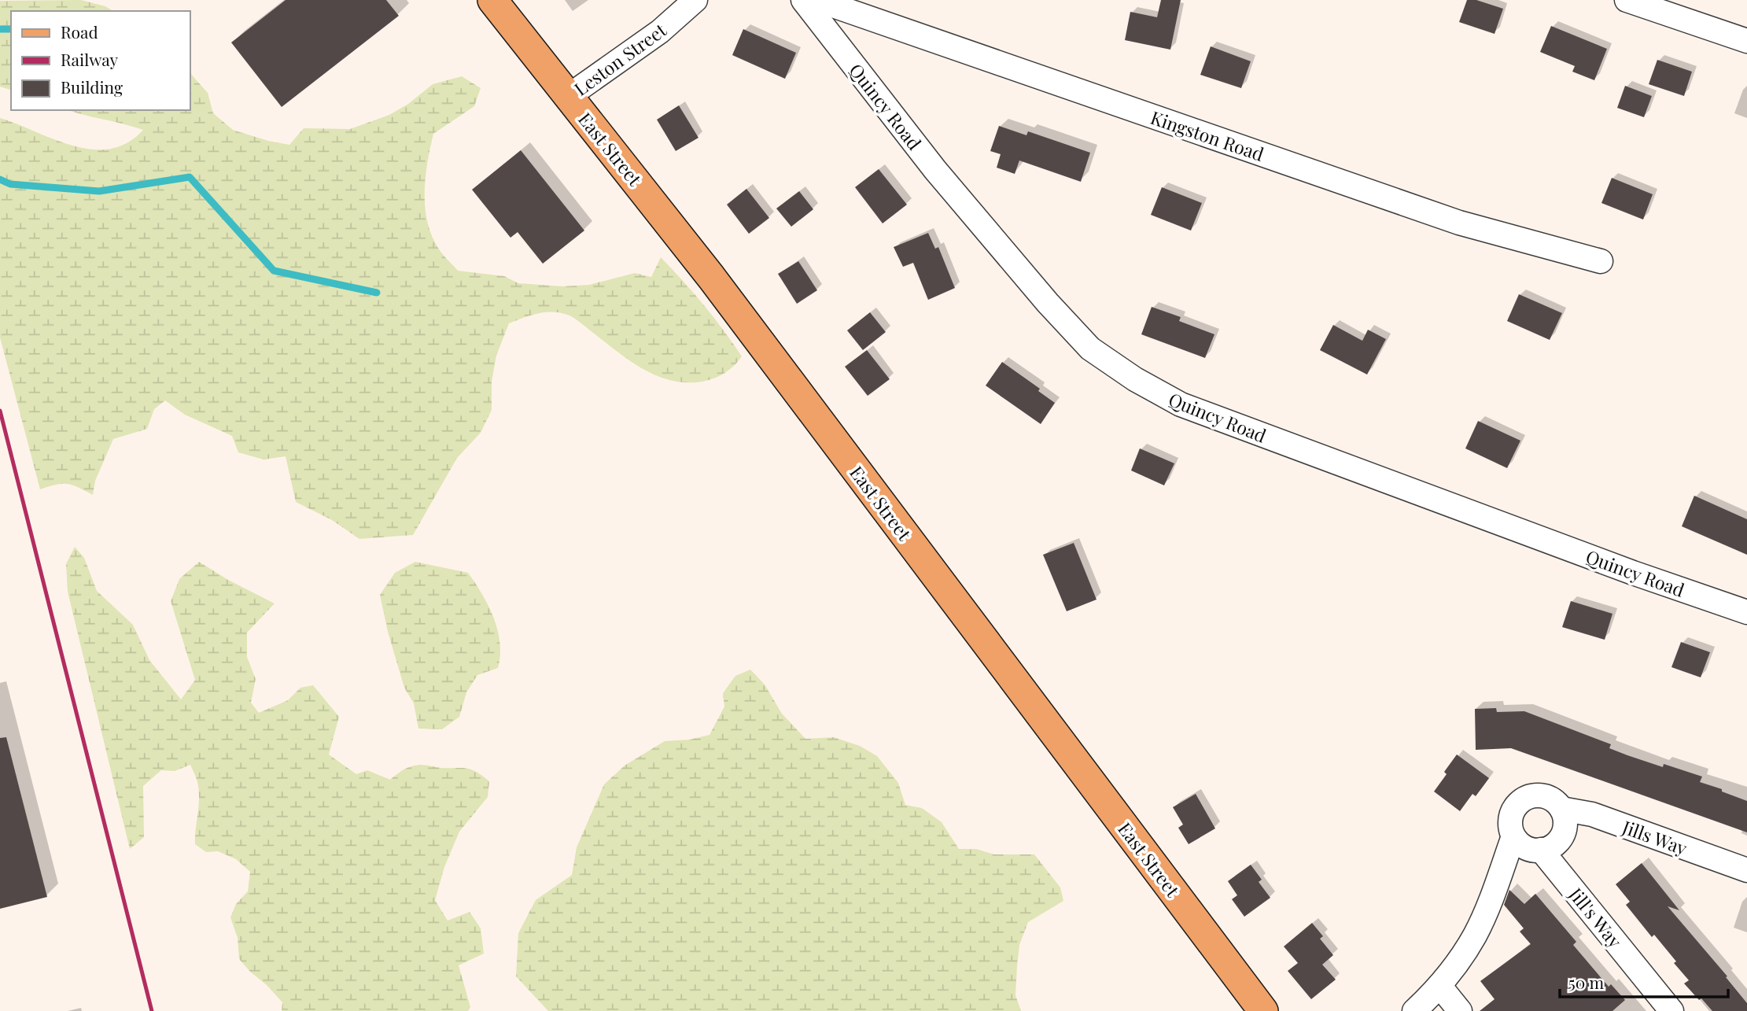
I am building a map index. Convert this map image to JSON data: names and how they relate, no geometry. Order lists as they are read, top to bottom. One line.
{"streets":{"main road":["East Street"],"street":["Leston Street","Quincy Road","Kingston Road","Jills Way","Jill's Way"]},"crossings":[["Leston Street","East Street"],["Jills Way","Jill's Way"]],"legend":["Road","Railway","Building"],"scale_bar":"50 m"}
